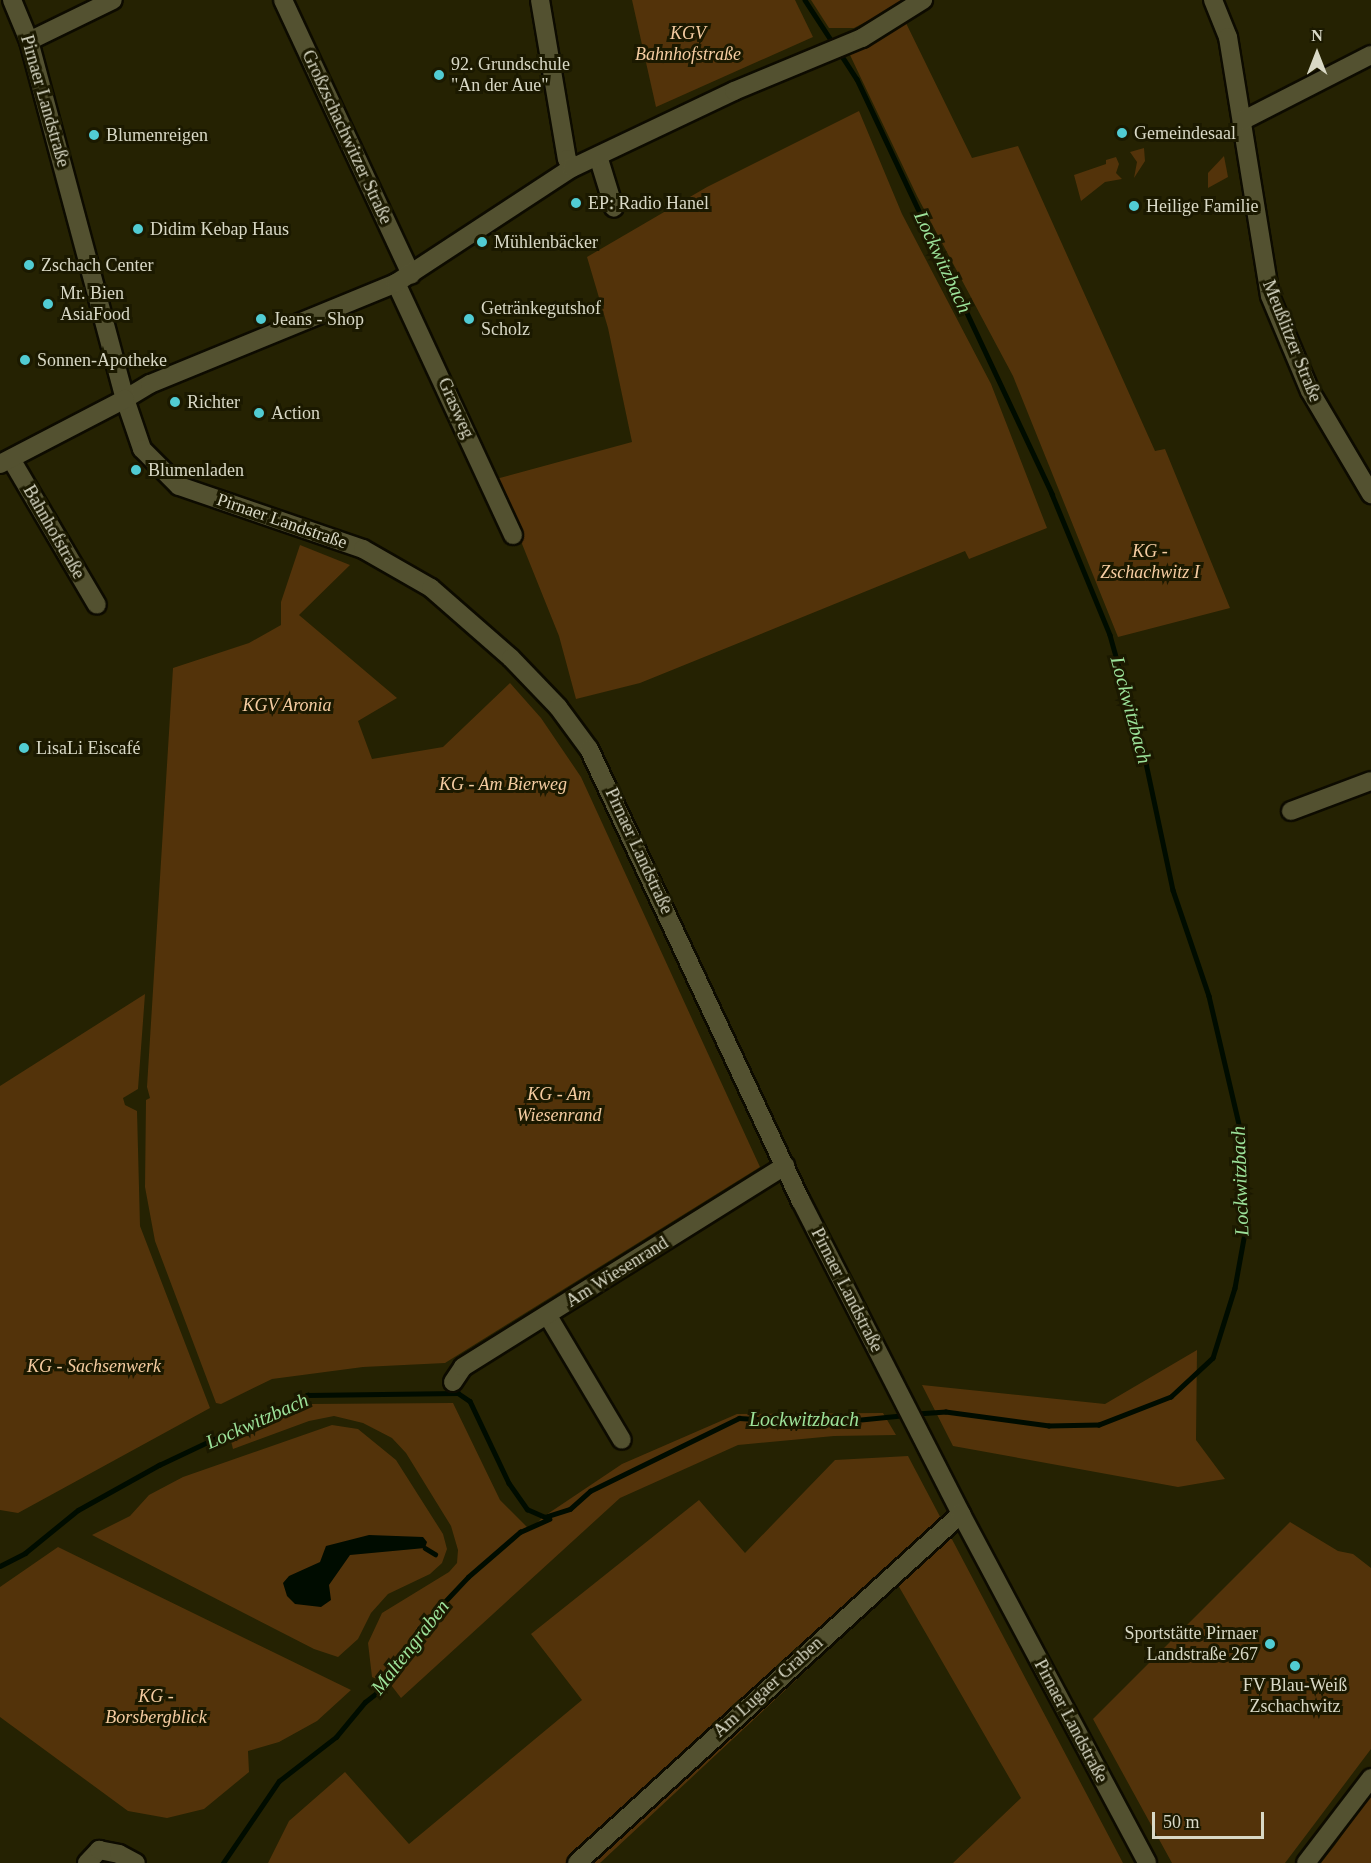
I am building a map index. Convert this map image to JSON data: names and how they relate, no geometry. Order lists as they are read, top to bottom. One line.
{"streets":{"street":["Pirnaer Landstraße","Großzschachwitzer Straße","Meußlitzer Straße","Grasweg","Bahnhofstraße","Am Wiesenrand","Am Lugaer Graben"]},"crossings":[["Pirnaer Landstraße","Am Wiesenrand"],["Pirnaer Landstraße","Am Lugaer Graben"],["Großzschachwitzer Straße","Grasweg"]],"water":["Lockwitzbach","Maltengraben"],"parks":["KGV Bahnhofstraße","KG - Zschachwitz I","KGV Aronia","KG - Am Bierweg","KG - Am Wiesenrand","KG - Sachsenwerk","KG - Borsbergblick"],"places":["92. Grundschule \"An der Aue\"","Gemeindesaal","Blumenreigen","EP: Radio Hanel","Heilige Familie","Didim Kebap Haus","Mühlenbäcker","Zschach Center","Mr. Bien AsiaFood","Jeans - Shop","Getränkegutshof Scholz","Sonnen-Apotheke","Richter","Action","Blumenladen","LisaLi Eiscafé","Sportstätte Pirnaer Landstraße 267","FV Blau-Weiß Zschachwitz"],"scale_bar":"50 m","north":"top"}
